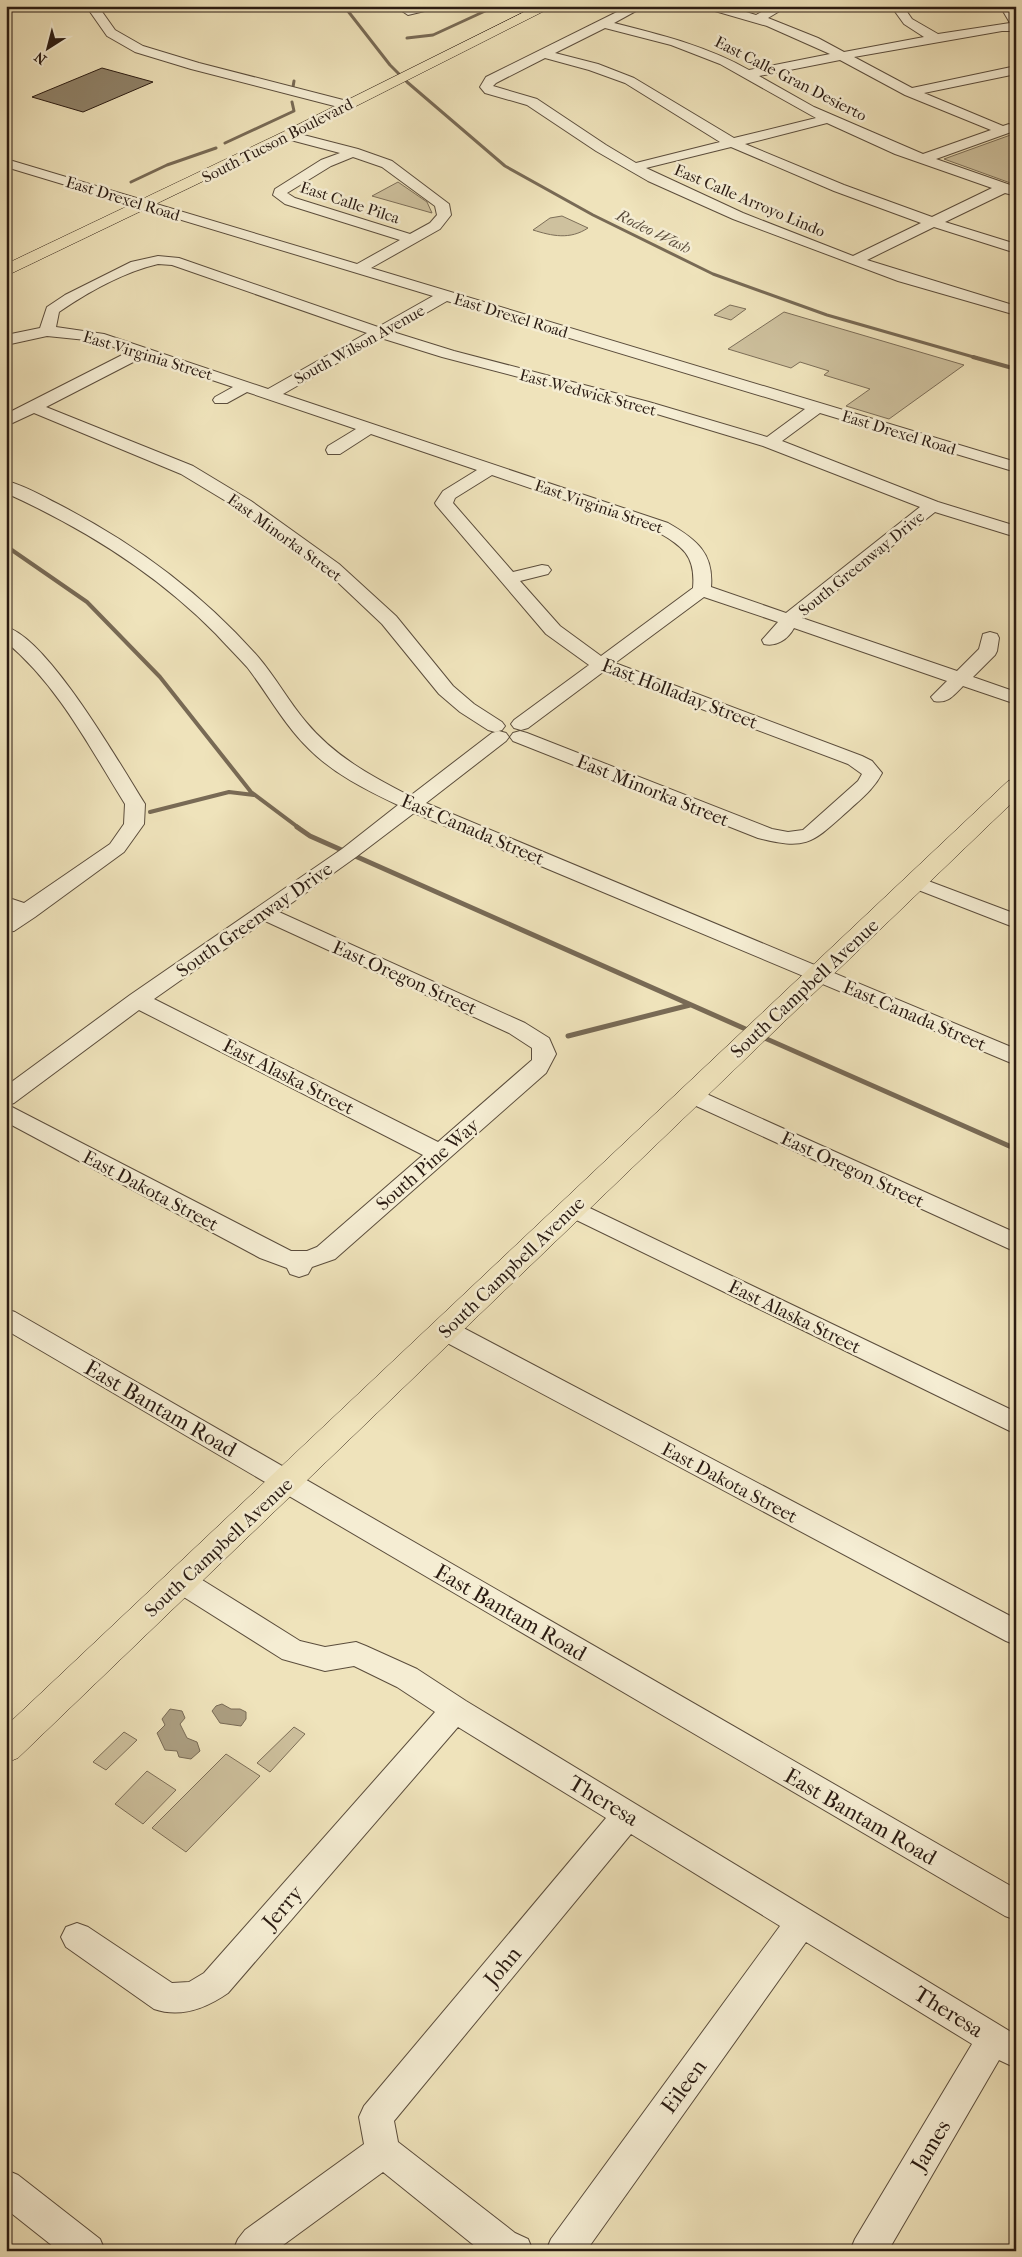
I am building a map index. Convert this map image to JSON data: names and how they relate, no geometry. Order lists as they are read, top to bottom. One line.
{"streets":{"main road":["South Tucson Boulevard","South Campbell Avenue"],"street":["East Calle Gran Desierto","East Drexel Road","East Calle Arroyo Lindo","East Calle Pilca","South Wilson Avenue","East Virginia Street","East Wedwick Street","East Minorka Street","South Greenway Drive","East Holladay Street","East Canada Street","East Oregon Street","East Alaska Street","South Pine Way","East Dakota Street","East Bantam Road","Theresa","Jerry","John","Eileen","James"]},"crossings":[["South Tucson Boulevard","East Drexel Road"],["East Drexel Road","South Wilson Avenue"],["South Wilson Avenue","East Virginia Street"],["South Wilson Avenue","East Wedwick Street"],["East Virginia Street","East Wedwick Street"],["East Virginia Street","East Holladay Street"],["East Wedwick Street","South Greenway Drive"],["East Minorka Street","South Greenway Drive"],["East Minorka Street","East Holladay Street"],["South Greenway Drive","East Canada Street"],["South Greenway Drive","East Oregon Street"],["South Greenway Drive","East Alaska Street"],["East Canada Street","South Campbell Avenue"],["East Oregon Street","South Campbell Avenue"],["East Oregon Street","South Pine Way"],["South Campbell Avenue","East Alaska Street"],["South Campbell Avenue","East Dakota Street"],["South Campbell Avenue","East Bantam Road"],["South Campbell Avenue","Theresa"],["East Alaska Street","South Pine Way"],["South Pine Way","East Dakota Street"],["Theresa","Jerry"],["Theresa","John"],["Theresa","Eileen"],["Theresa","James"]],"water":["Rodeo Wash"],"north":"bottom left"}
